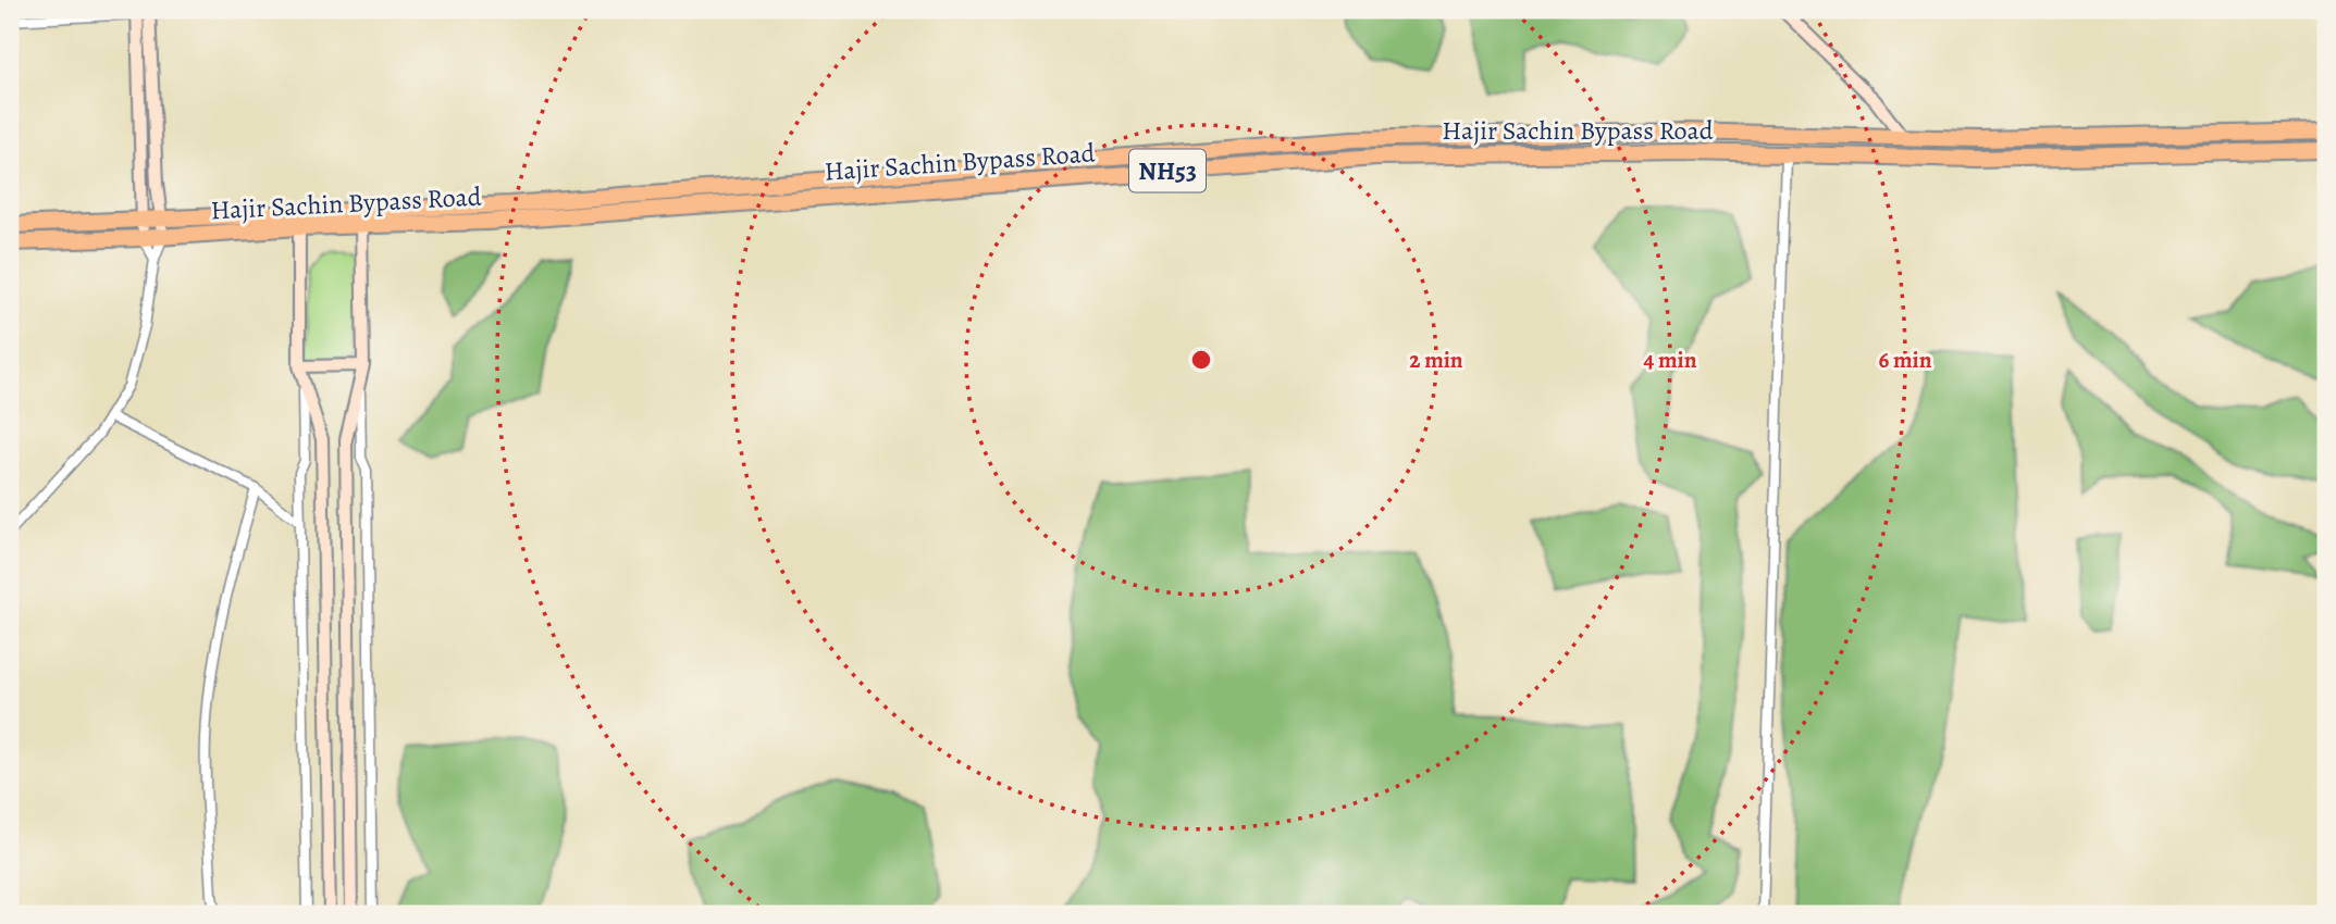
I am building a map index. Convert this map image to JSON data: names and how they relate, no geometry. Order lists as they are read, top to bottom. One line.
{"streets":{"highway":["Hajir Sachin Bypass Road","NH53"]},"rings":["2 min","4 min","6 min"]}
